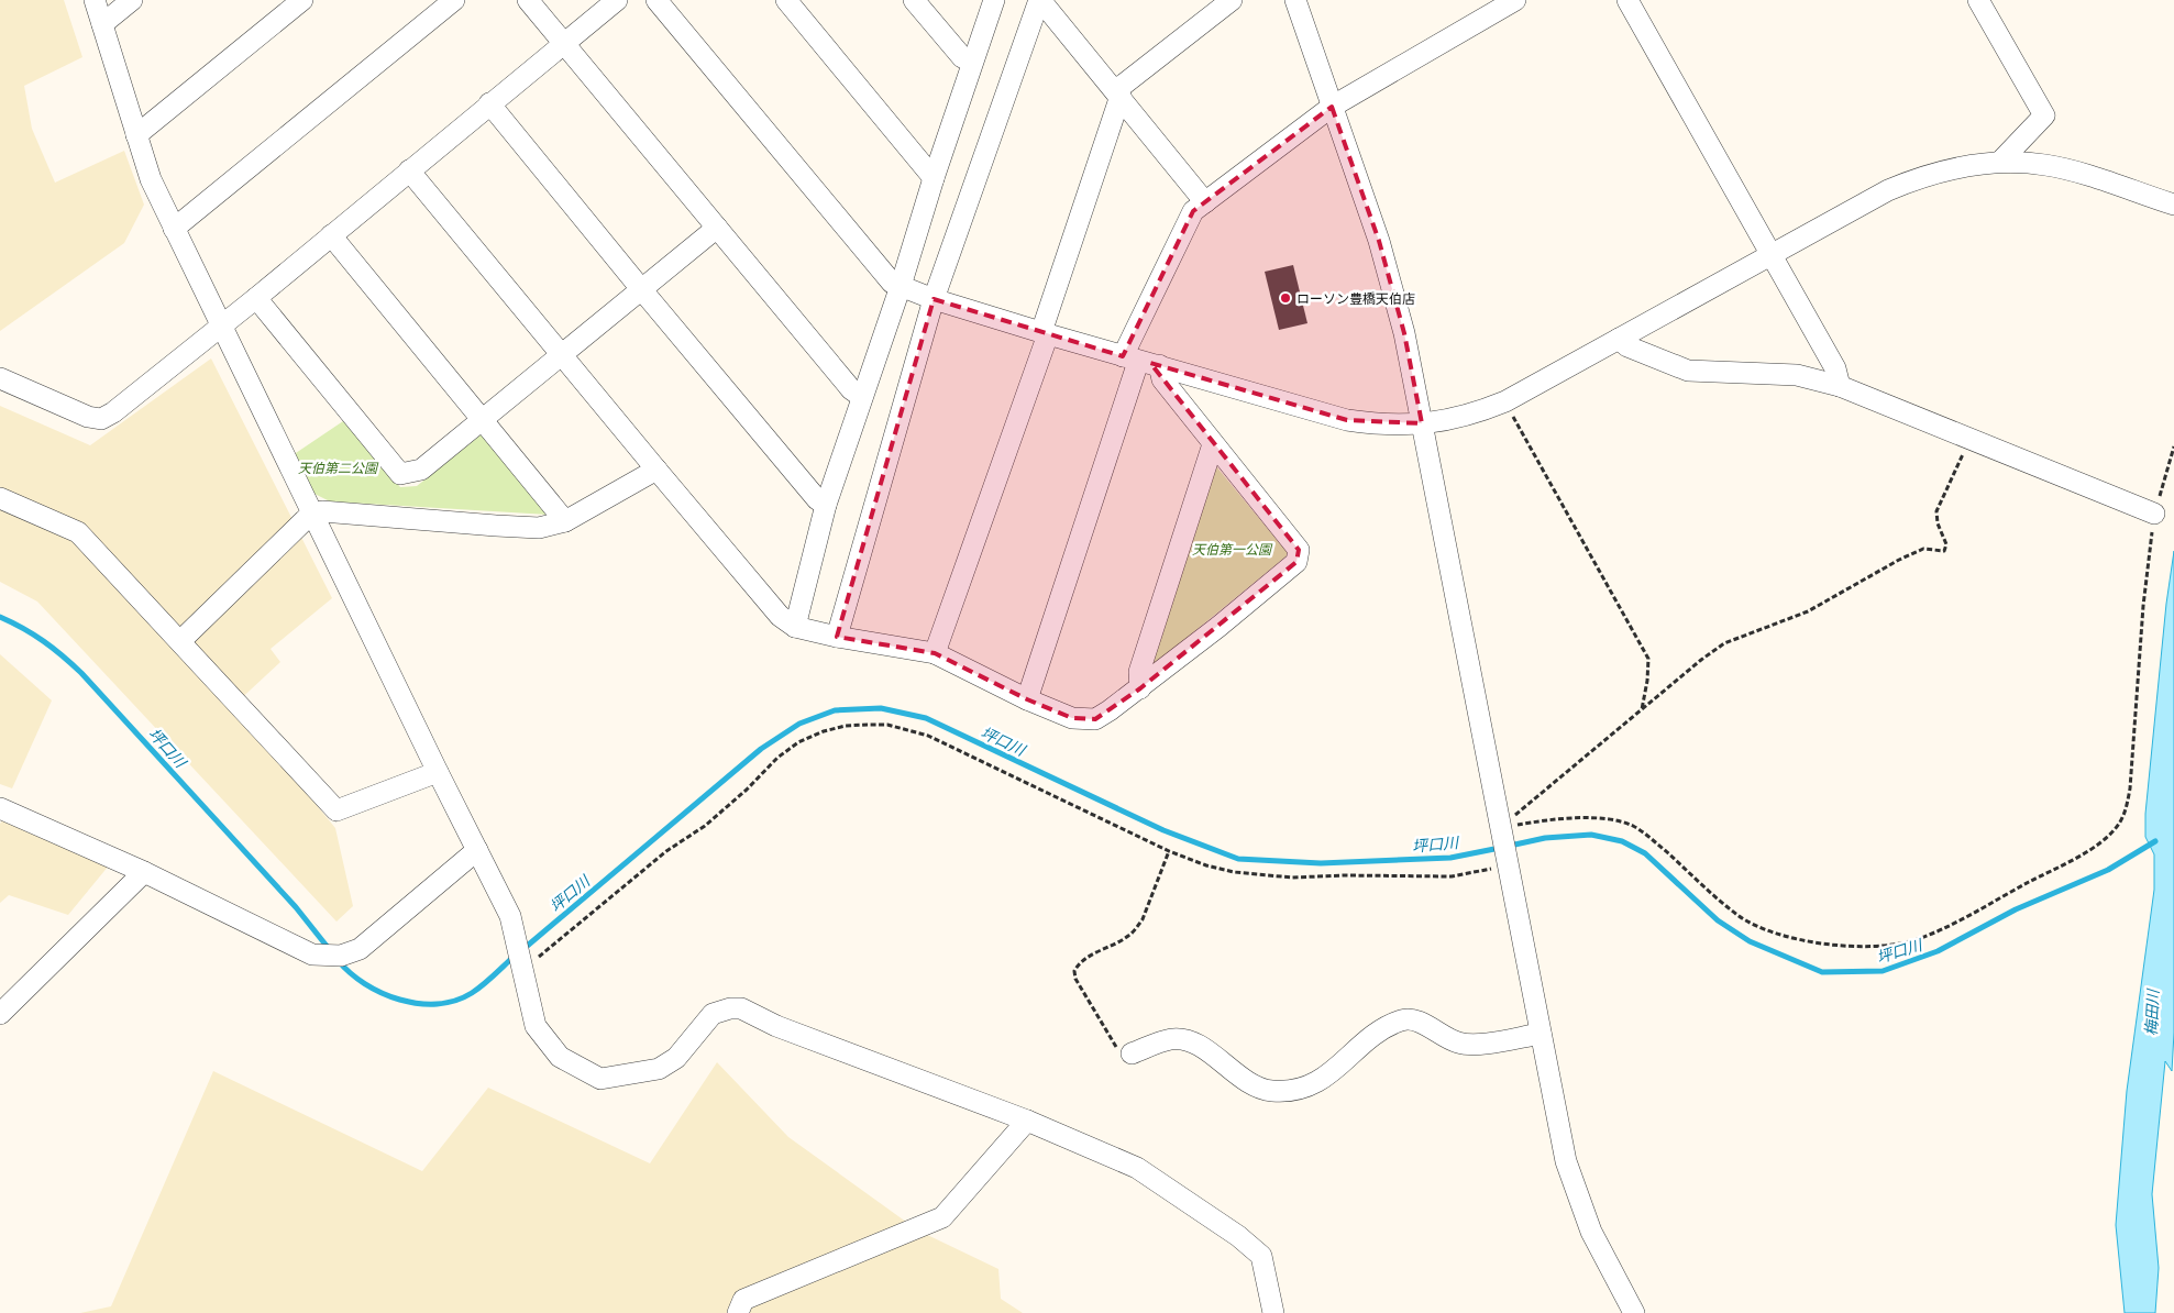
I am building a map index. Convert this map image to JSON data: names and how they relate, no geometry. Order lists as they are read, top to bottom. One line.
{"water":["坪口川","梅田川"],"parks":["天伯第二公園","天伯第一公園"],"places":["ローソン豊橋天伯店"]}
